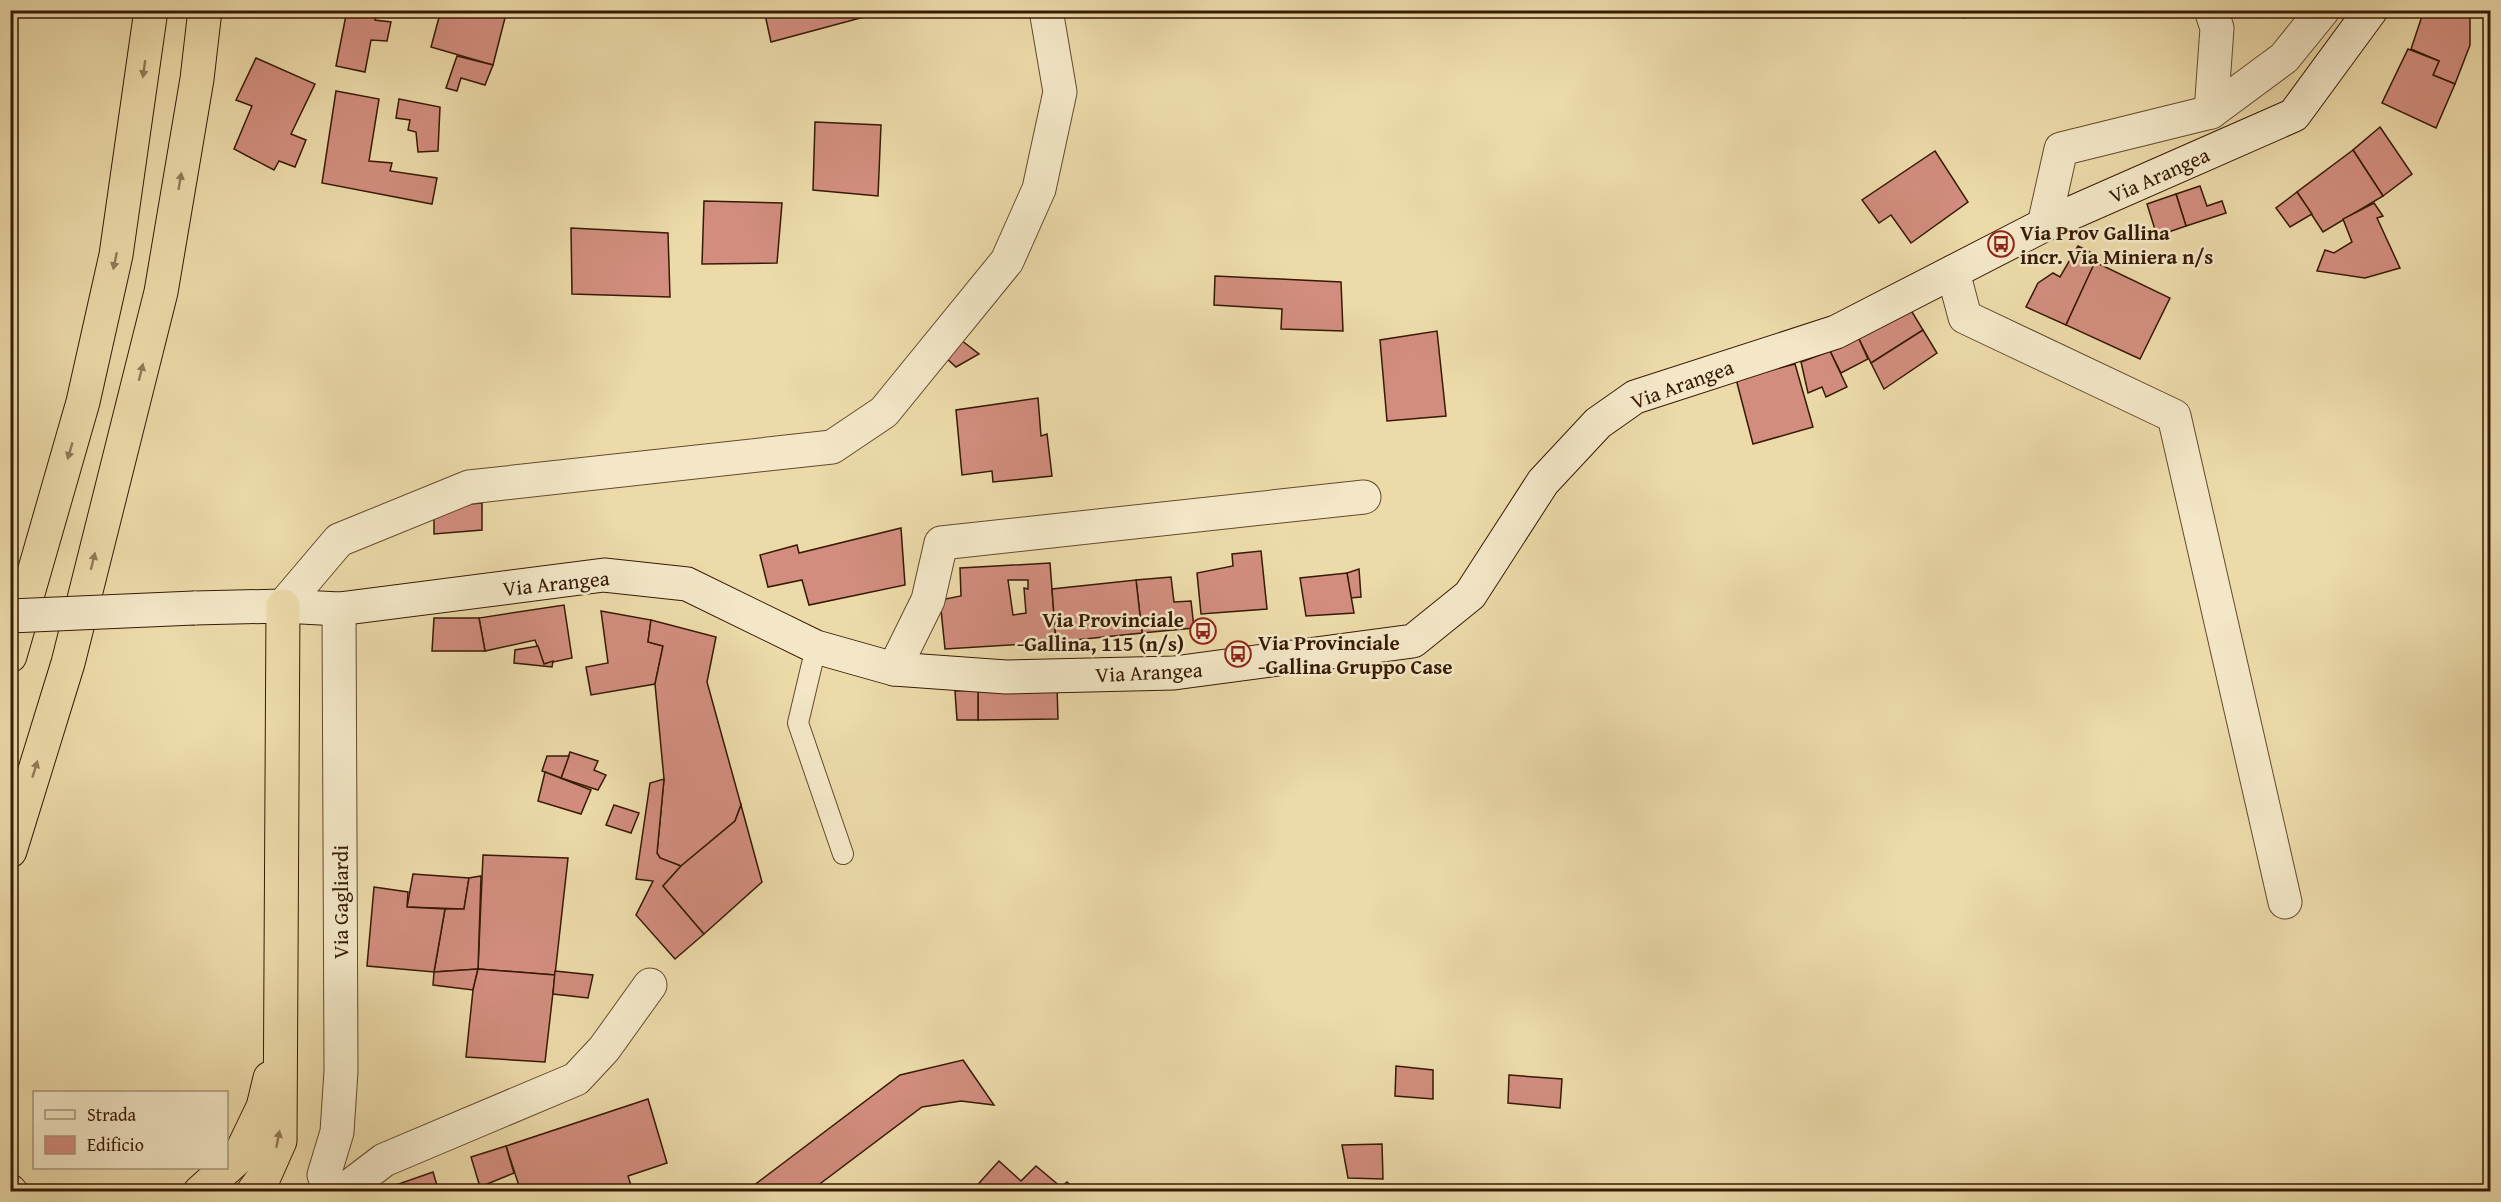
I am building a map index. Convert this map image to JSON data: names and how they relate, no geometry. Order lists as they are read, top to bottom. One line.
{"streets":{"street":["Via Arangea","Via Gagliardi"]},"crossings":[["Via Arangea","Via Gagliardi"]],"places":{"bus stop":["Via Prov Gallina incr. Via Miniera n/s","Via Provinciale -Gallina, 115 (n/s)","Via Provinciale -Gallina Gruppo Case"]},"legend":["Strada","Edificio"]}
